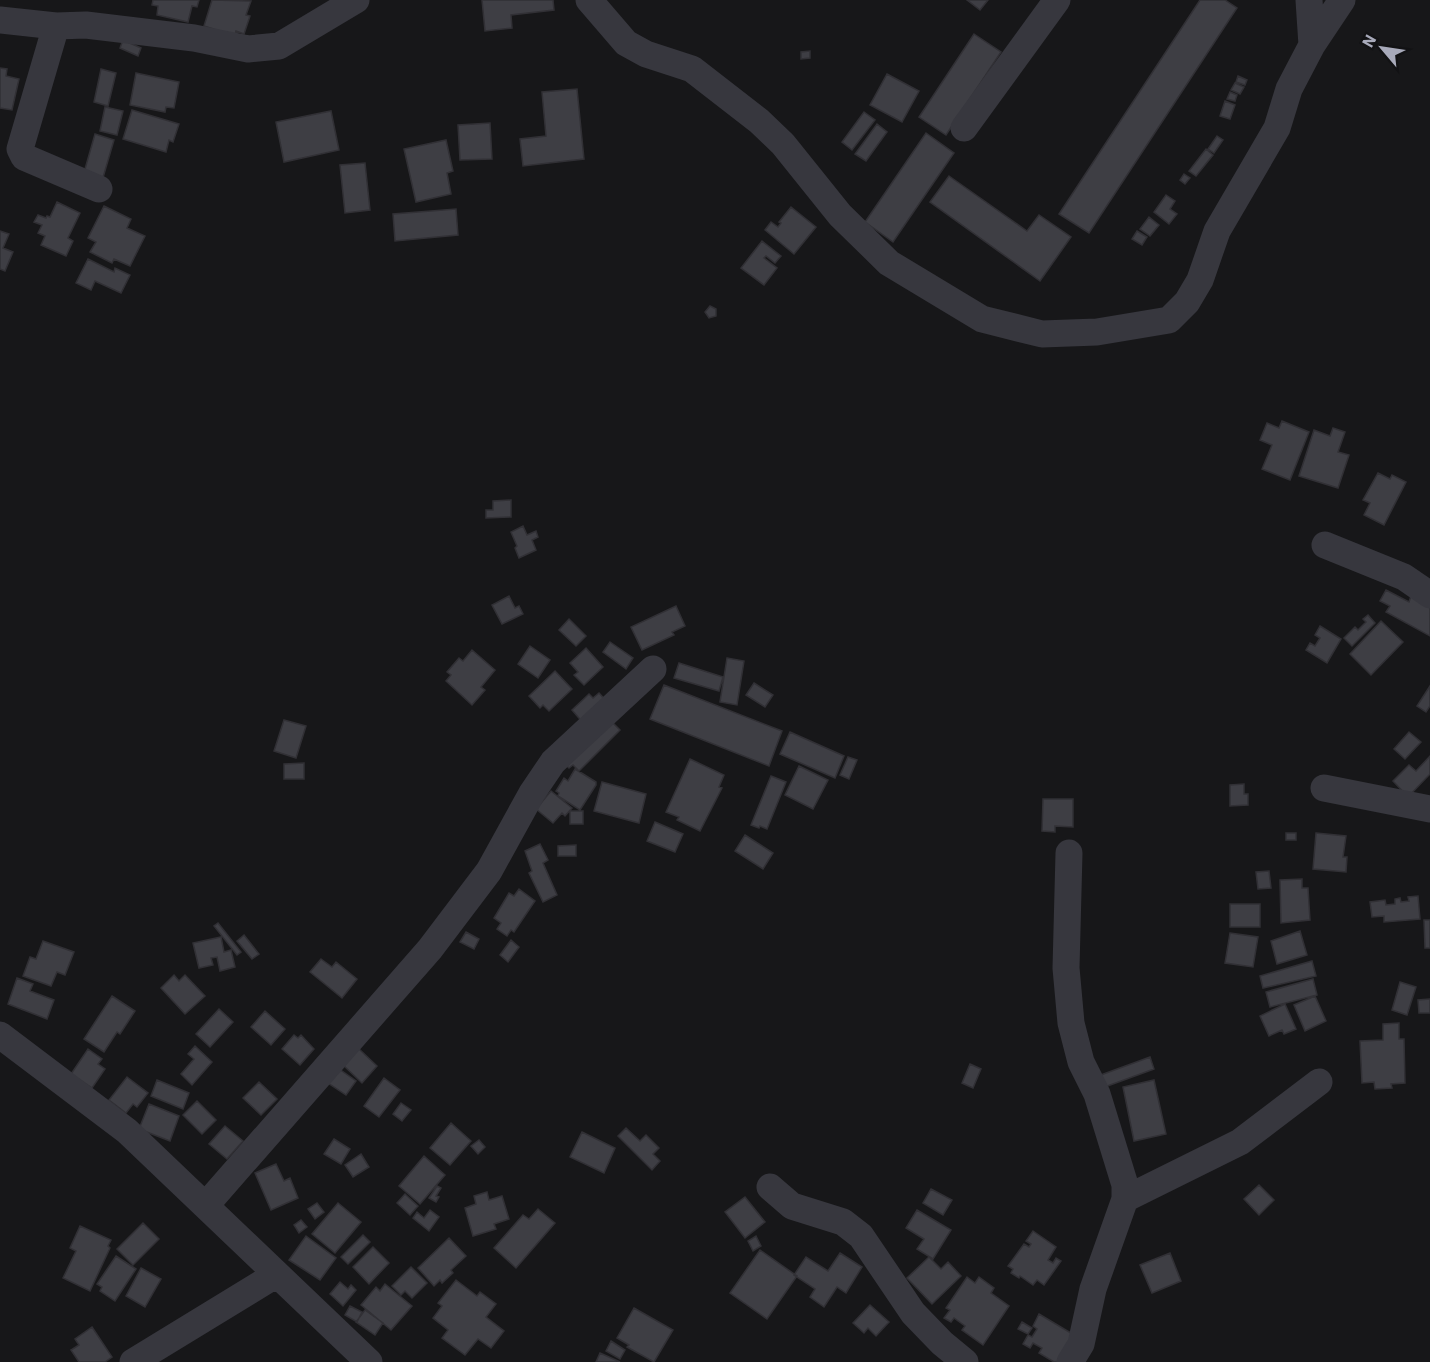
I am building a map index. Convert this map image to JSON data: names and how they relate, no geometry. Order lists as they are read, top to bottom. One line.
{"north":"top left"}
